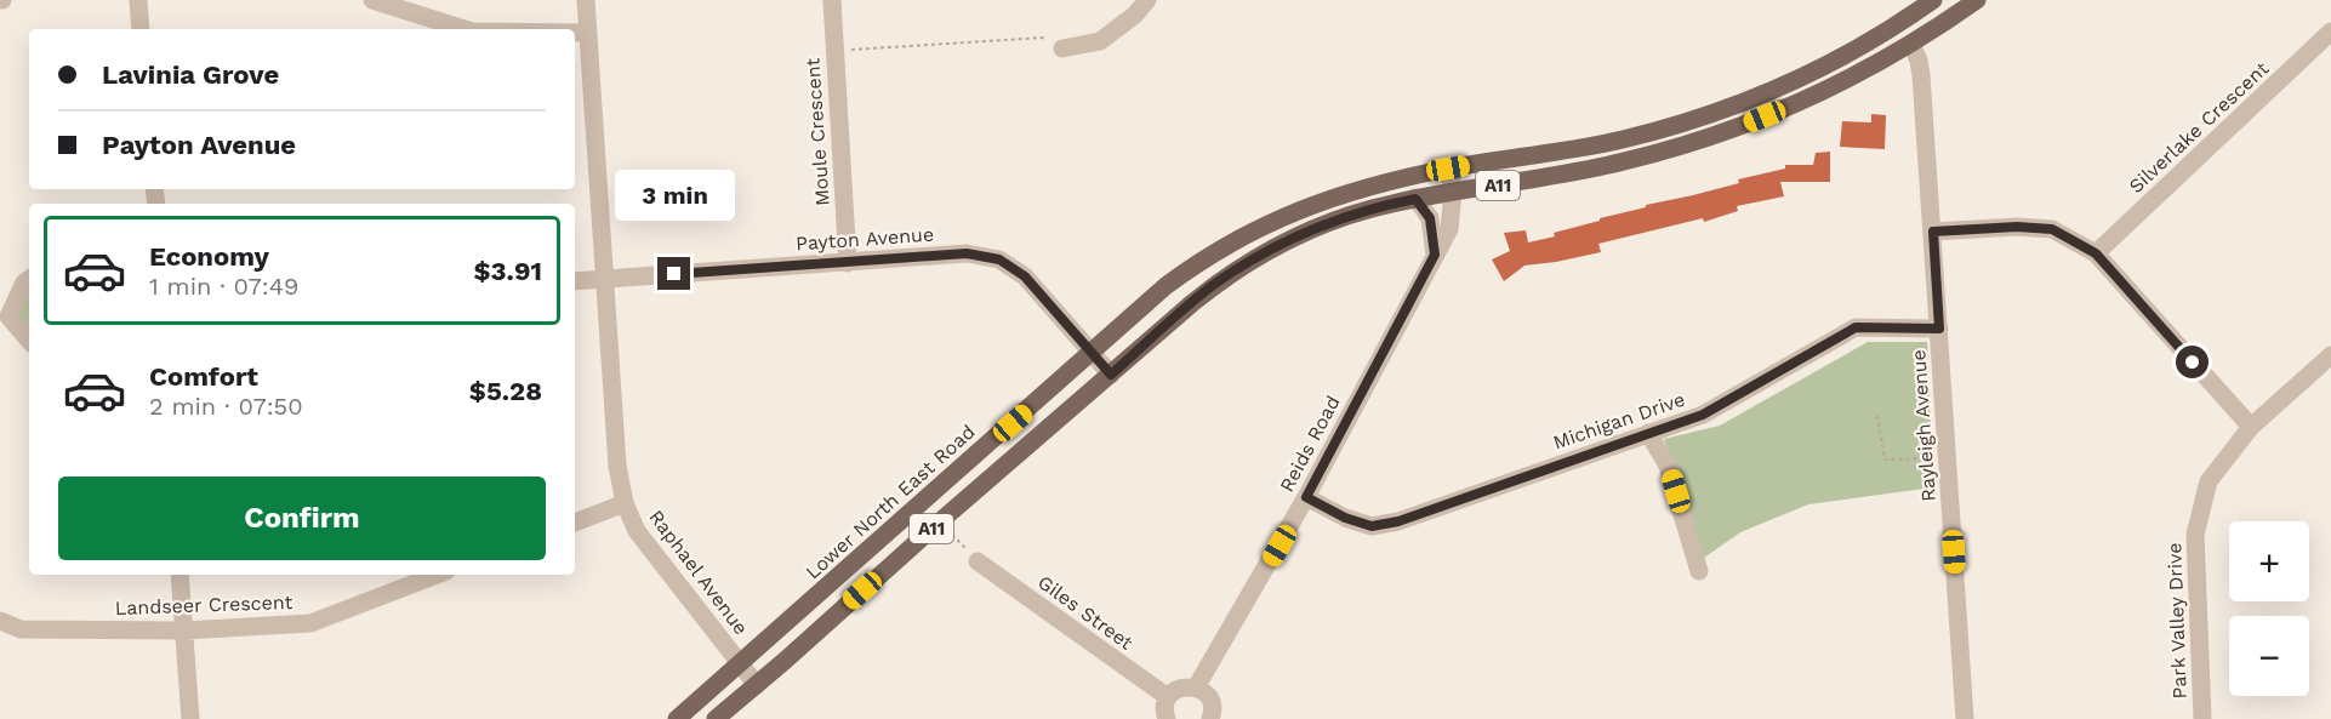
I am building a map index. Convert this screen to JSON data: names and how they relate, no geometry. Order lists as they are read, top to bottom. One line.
{"streets":{"main road":["A11","Lower North East Road"],"street":["Silverlake Crescent","Moule Crescent","Payton Avenue","Michigan Drive","Rayleigh Avenue","Reids Road","Raphael Avenue","Landseer Crescent","Giles Street","Park Valley Drive"]},"crossings":[["Moule Crescent","Payton Avenue"],["A11","Payton Avenue"],["A11","Rayleigh Avenue"],["A11","Reids Road"],["A11","Raphael Avenue"],["Payton Avenue","Lower North East Road"],["Payton Avenue","Raphael Avenue"],["Michigan Drive","Rayleigh Avenue"],["Michigan Drive","Reids Road"],["Reids Road","Lower North East Road"],["Lower North East Road","Raphael Avenue"]],"page":{"banner":["Lavinia Grove","Payton Avenue"],"bubble":"3 min","list":[{"name":"Economy","note":"1 min · 07:49","value":"$3.91"},{"name":"Comfort","note":"2 min · 07:50","value":"$5.28"}],"buttons":"Confirm","map_buttons":["+","−"]}}
